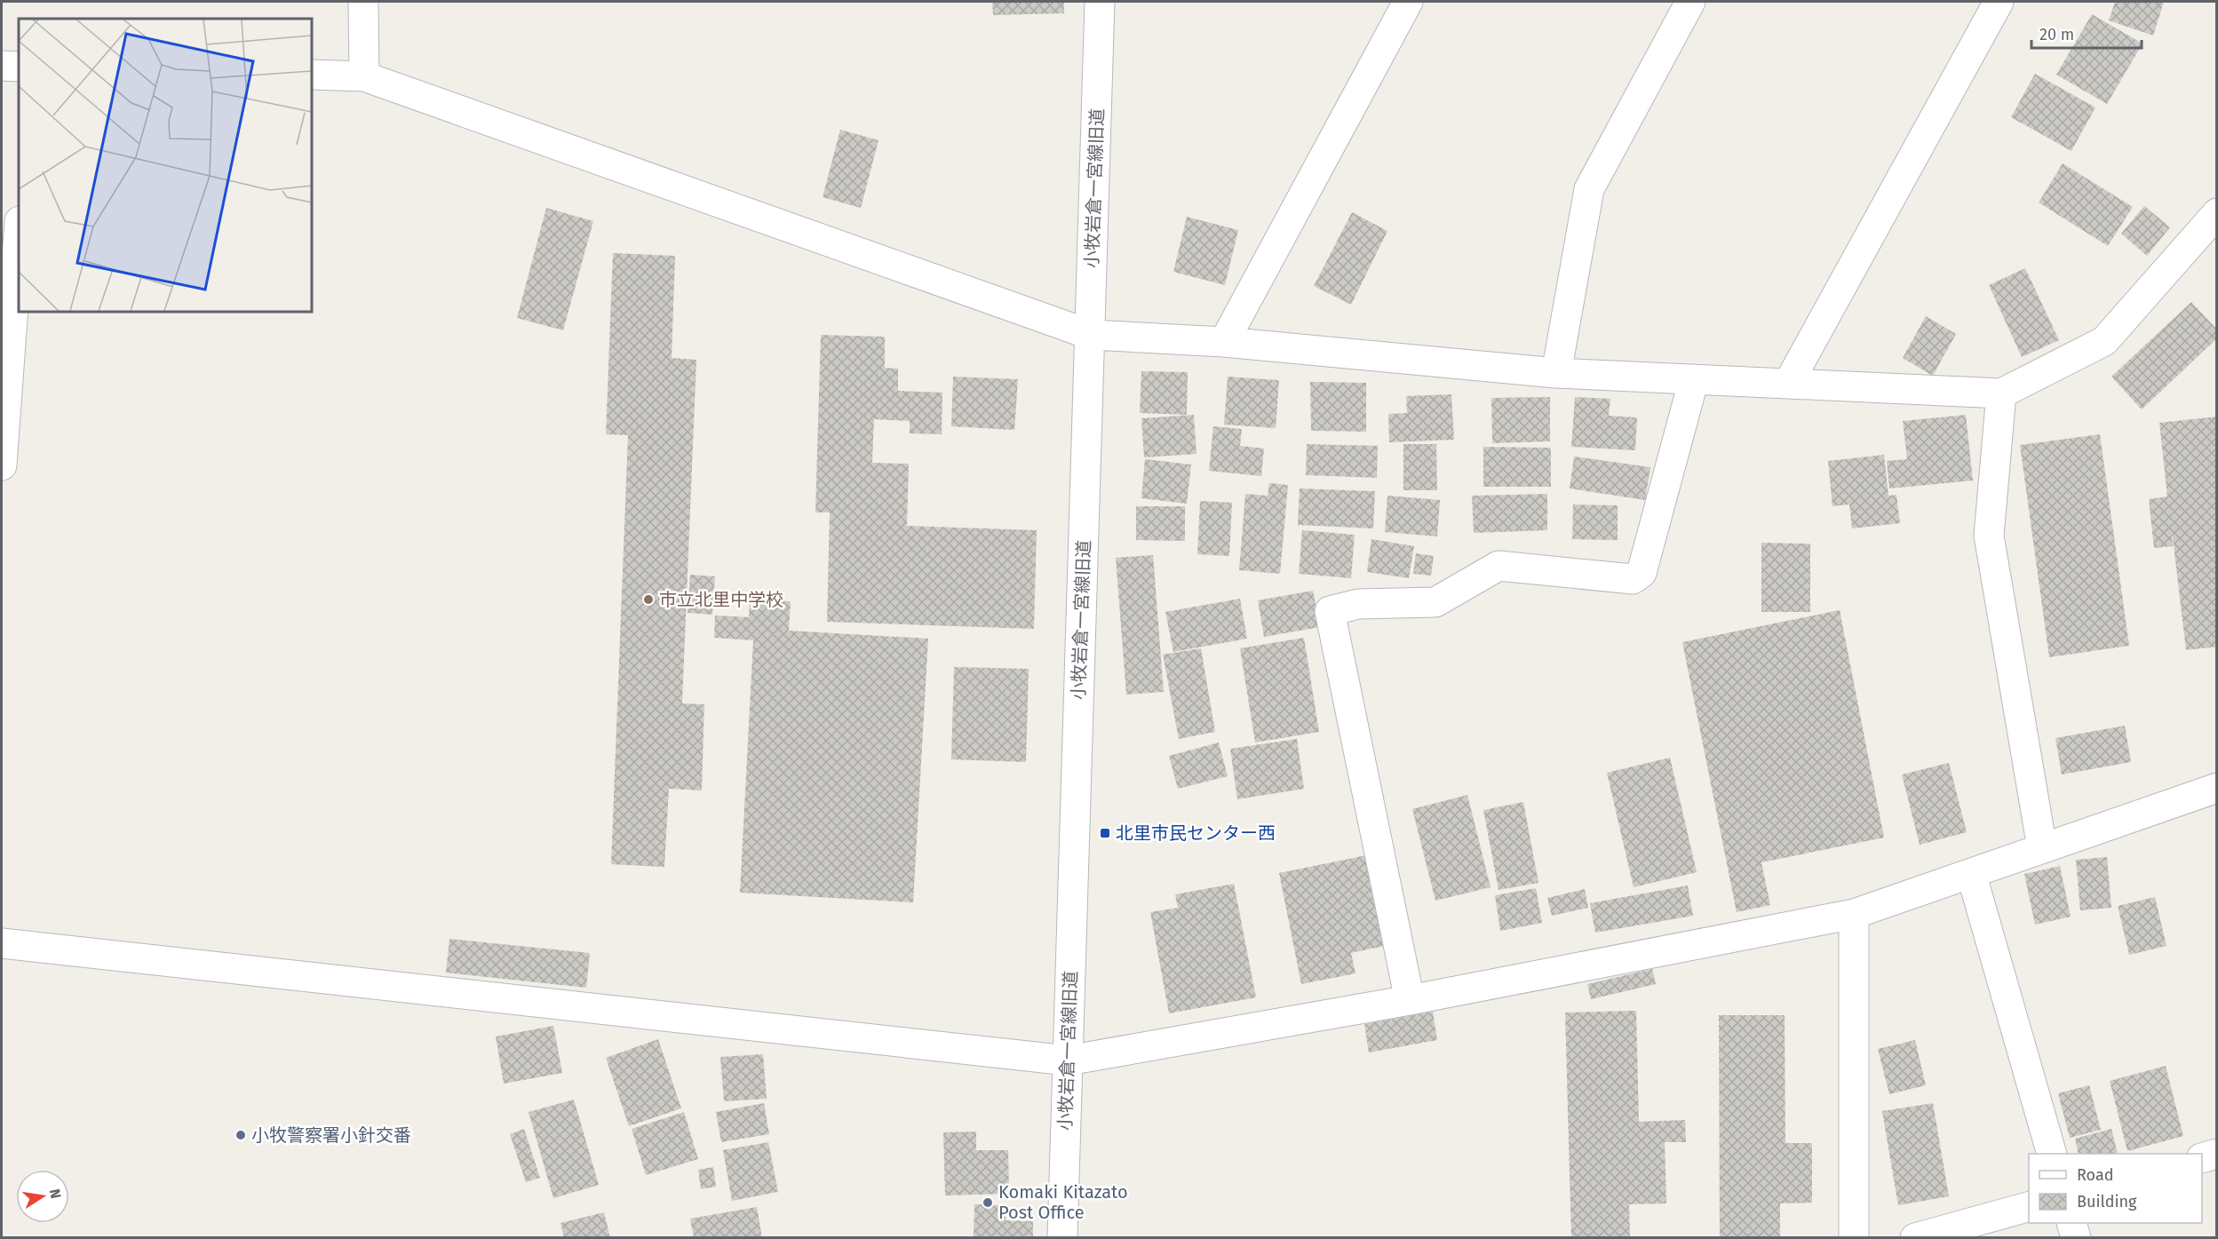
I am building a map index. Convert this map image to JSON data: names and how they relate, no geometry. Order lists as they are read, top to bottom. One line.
{"streets":{"street":["小牧岩倉一宮線旧道"]},"places":{"other":["市立北里中学校","小牧警察署小針交番","Komaki Kitazato Post Office"],"transit":["北里市民センター西"]},"legend":["Road","Building"],"scale_bar":"20 m","north":"right"}
